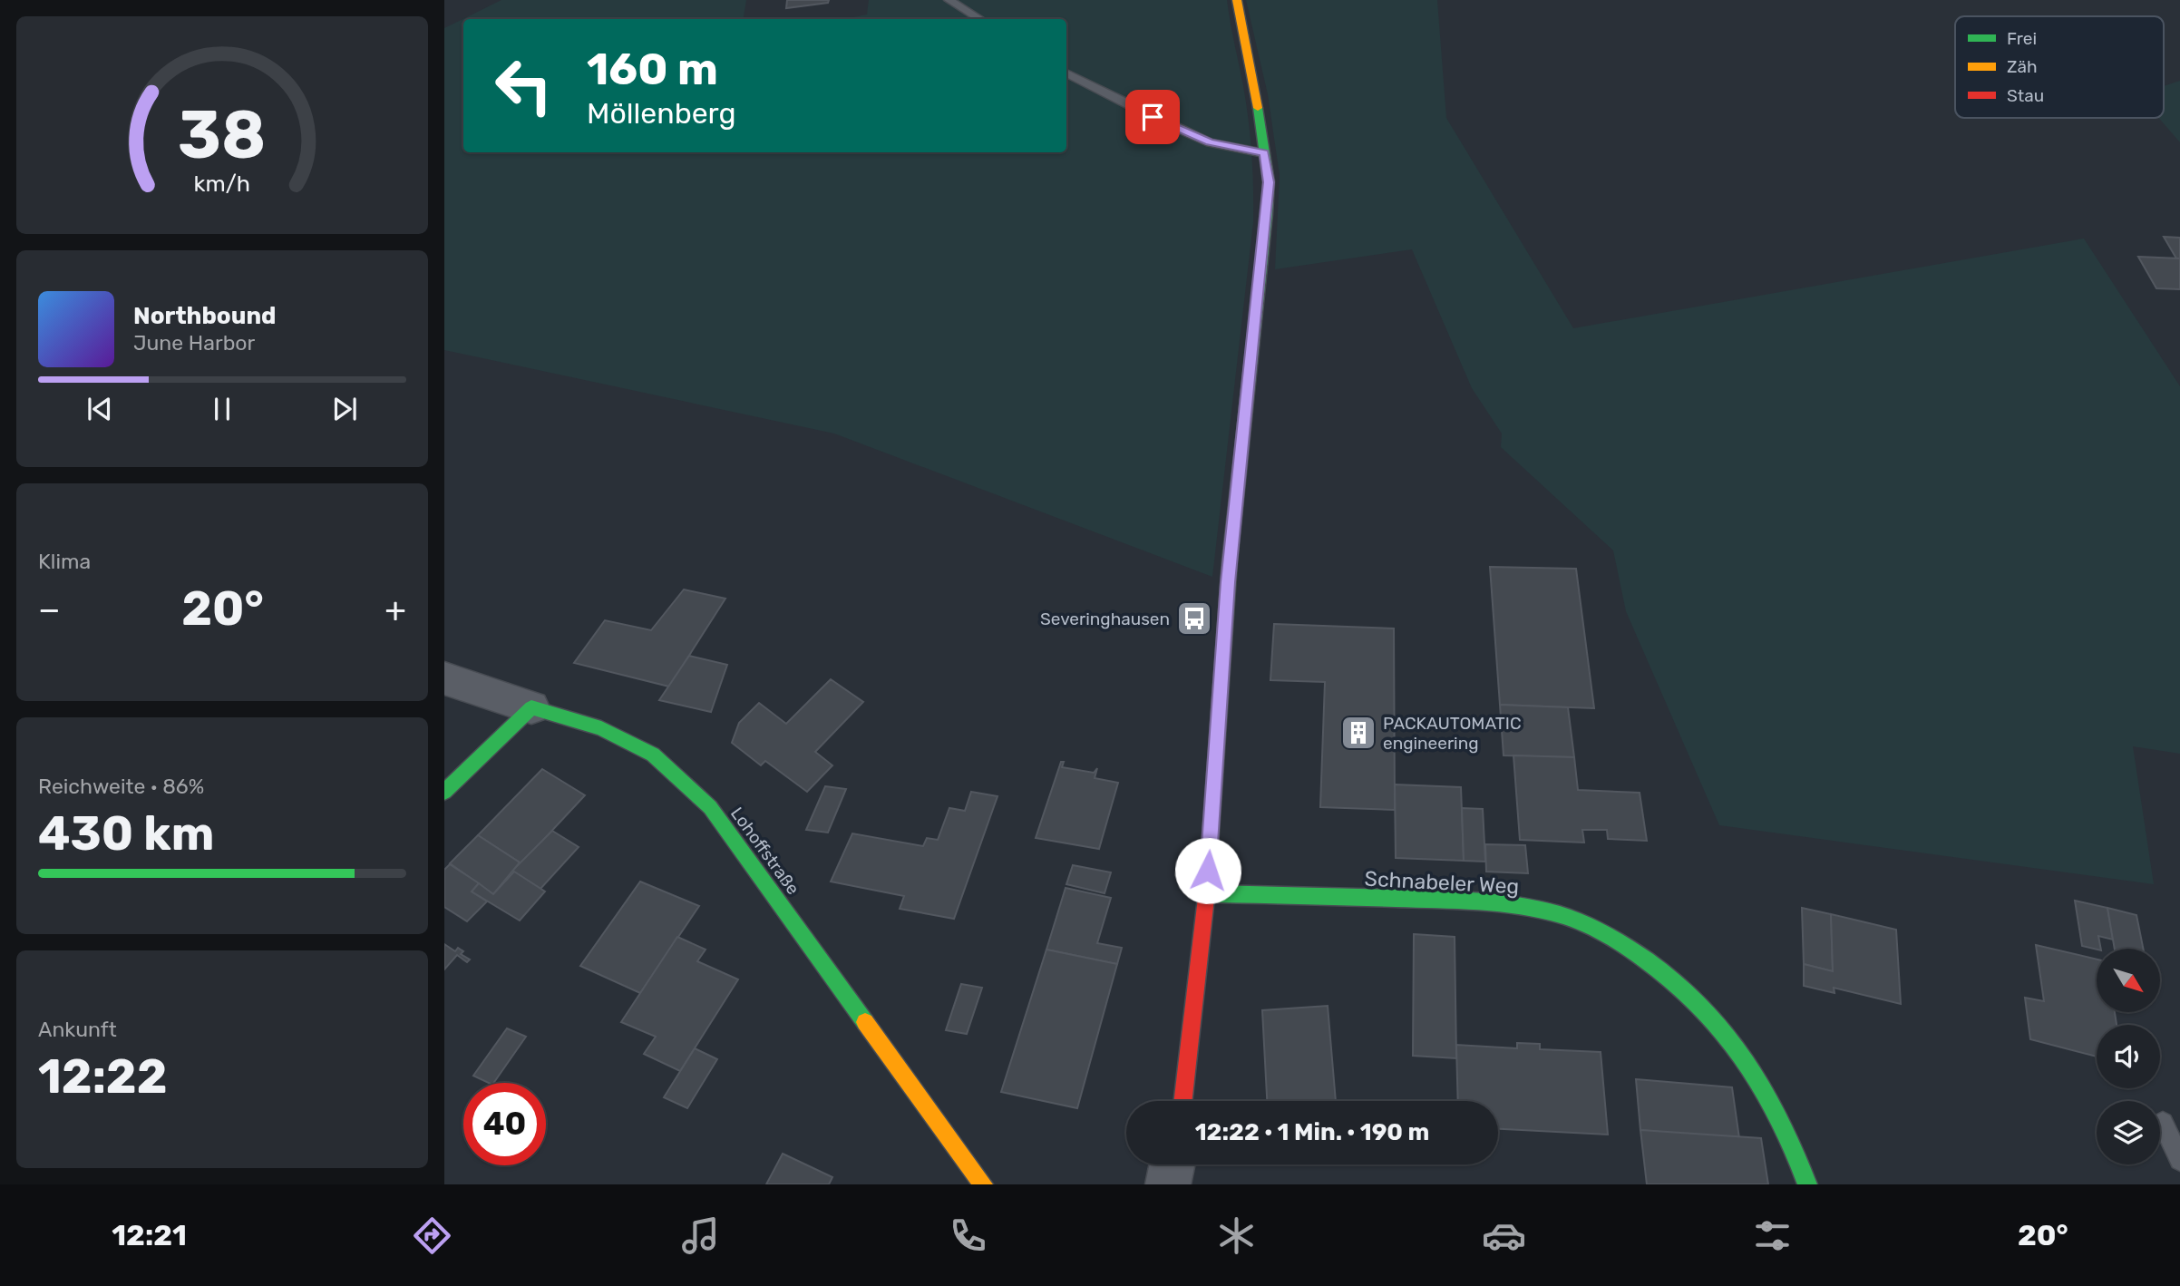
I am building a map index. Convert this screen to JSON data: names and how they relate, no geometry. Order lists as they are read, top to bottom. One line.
{"streets":{"street":["Lohoffstraße","Schnabeler Weg"]},"places":{"bus stop":["Severinghausen"],"building":["PACKAUTOMATIC engineering"]},"legend":["Frei","Zäh","Stau"],"north":"bottom right","page":{"turn":["160 m","Möllenberg"],"song":["Northbound","June Harbor"],"tile":["Klima",["Reichweite · 86%","430 km"],["Ankunft","12:22"]],"heat":["−","20°","+"],"limit":"40","trip":"12:22 · 1 Min. · 190 m","tabs":["12:21","20°"],"gauge":["38","km/h"]}}
